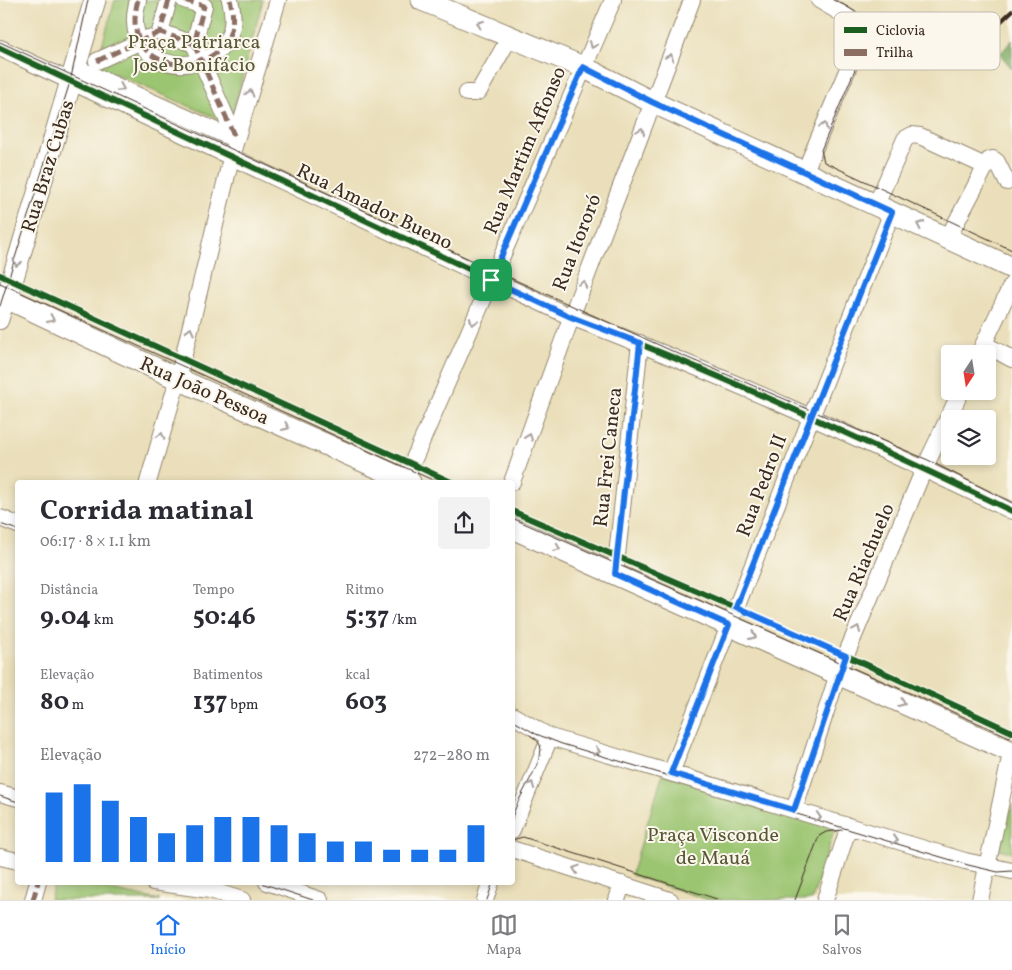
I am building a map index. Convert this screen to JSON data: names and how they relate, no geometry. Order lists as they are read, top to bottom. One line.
{"streets":{"main road":["Rua Braz Cubas","Rua João Pessoa"],"street":["Rua Martim Affonso","Rua Amador Bueno","Rua Itororó","Rua Frei Caneca","Rua Pedro II","Rua Riachuelo"]},"crossings":[["Rua Martim Affonso","Rua Amador Bueno"],["Rua Braz Cubas","Rua Amador Bueno"],["Rua Braz Cubas","Rua João Pessoa"],["Rua Amador Bueno","Rua Itororó"],["Rua Amador Bueno","Rua Frei Caneca"],["Rua Amador Bueno","Rua Pedro II"],["Rua Amador Bueno","Rua Riachuelo"]],"one_way":["Rua Martim Affonso","Rua Braz Cubas","Rua Itororó","Rua João Pessoa","Rua Riachuelo"],"parks":["Praça Patriarca José Bonifácio","Praça Visconde de Mauá"],"legend":["Ciclovia","Trilha"],"north":"bottom","page":{"heading":["Corrida matinal","06:17 · 8 × 1.1 km"],"stats":[["Distância","9.04 km"],["Tempo","50:46"],["Ritmo","5:37 /km"],["Elevação","80 m"],["Batimentos","137 bpm"],["kcal","603"]],"chart":["Elevação","272–280 m"],"tabs":["Início","Mapa","Salvos"]}}
